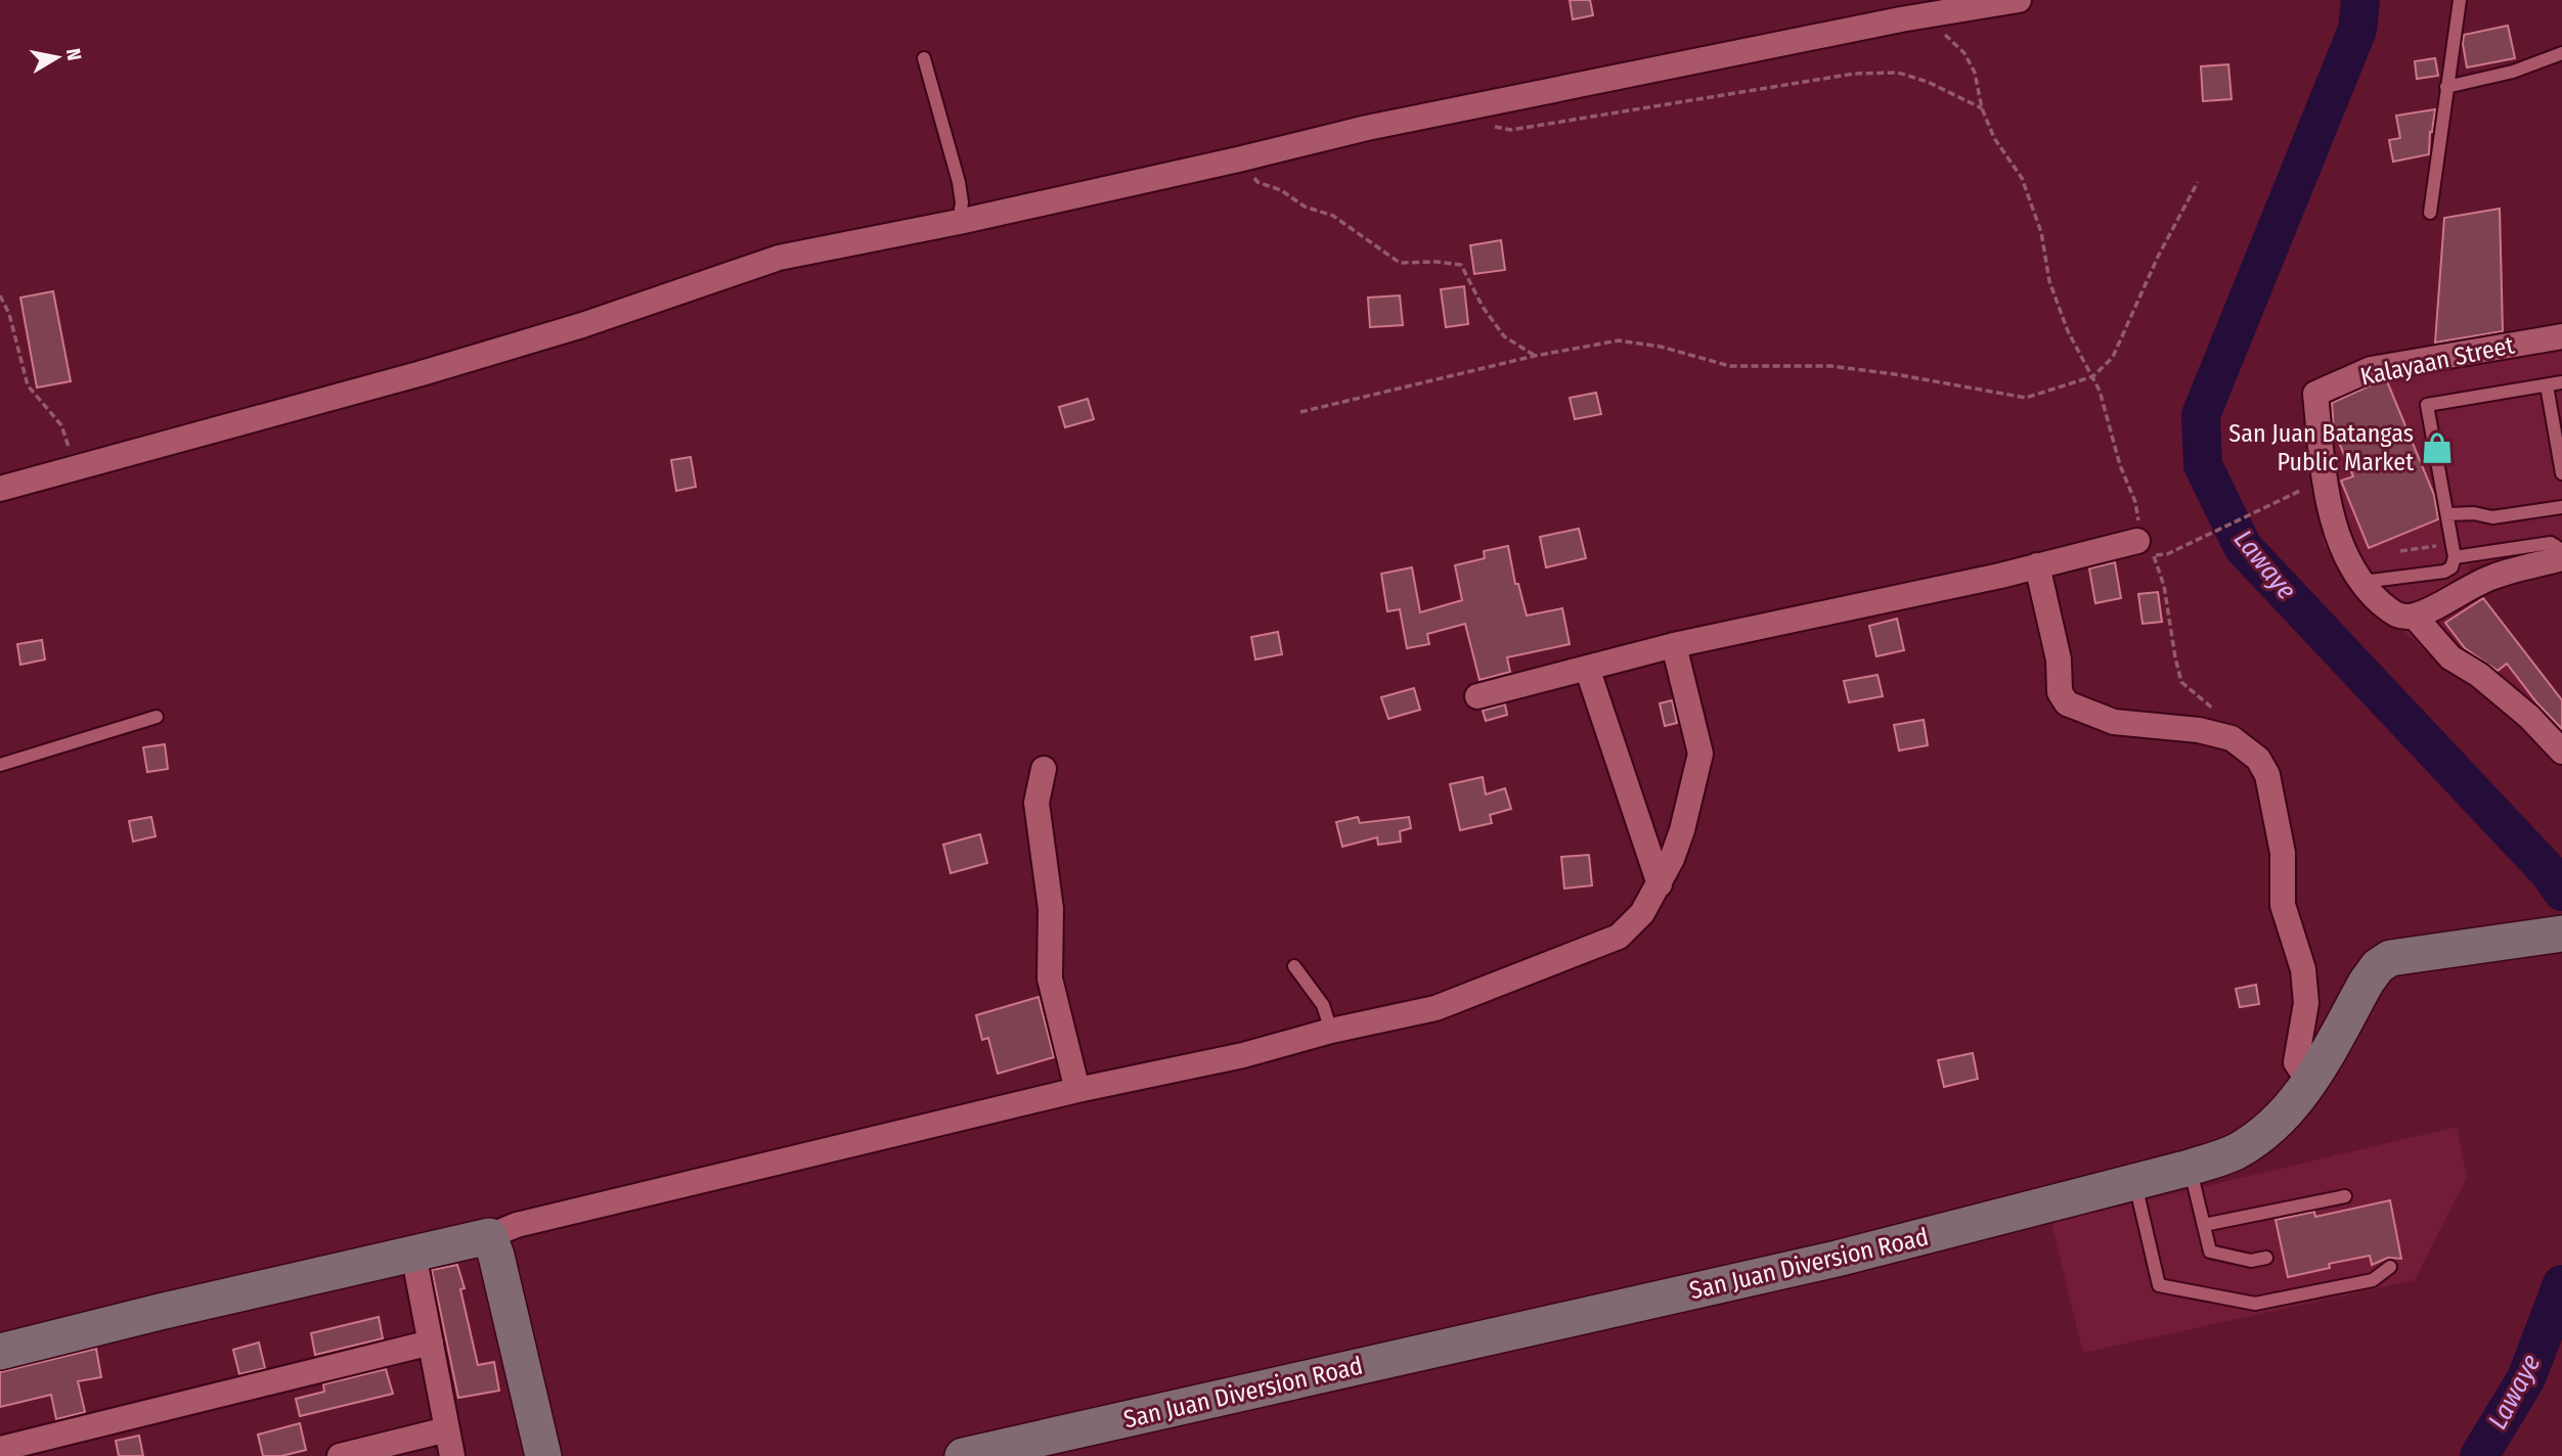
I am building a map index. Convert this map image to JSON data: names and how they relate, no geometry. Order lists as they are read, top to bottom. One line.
{"streets":{"street":["Kalayaan Street","San Juan Diversion Road"]},"water":["Lawaye"],"places":{"shop":["San Juan Batangas Public Market"]},"north":"right"}
